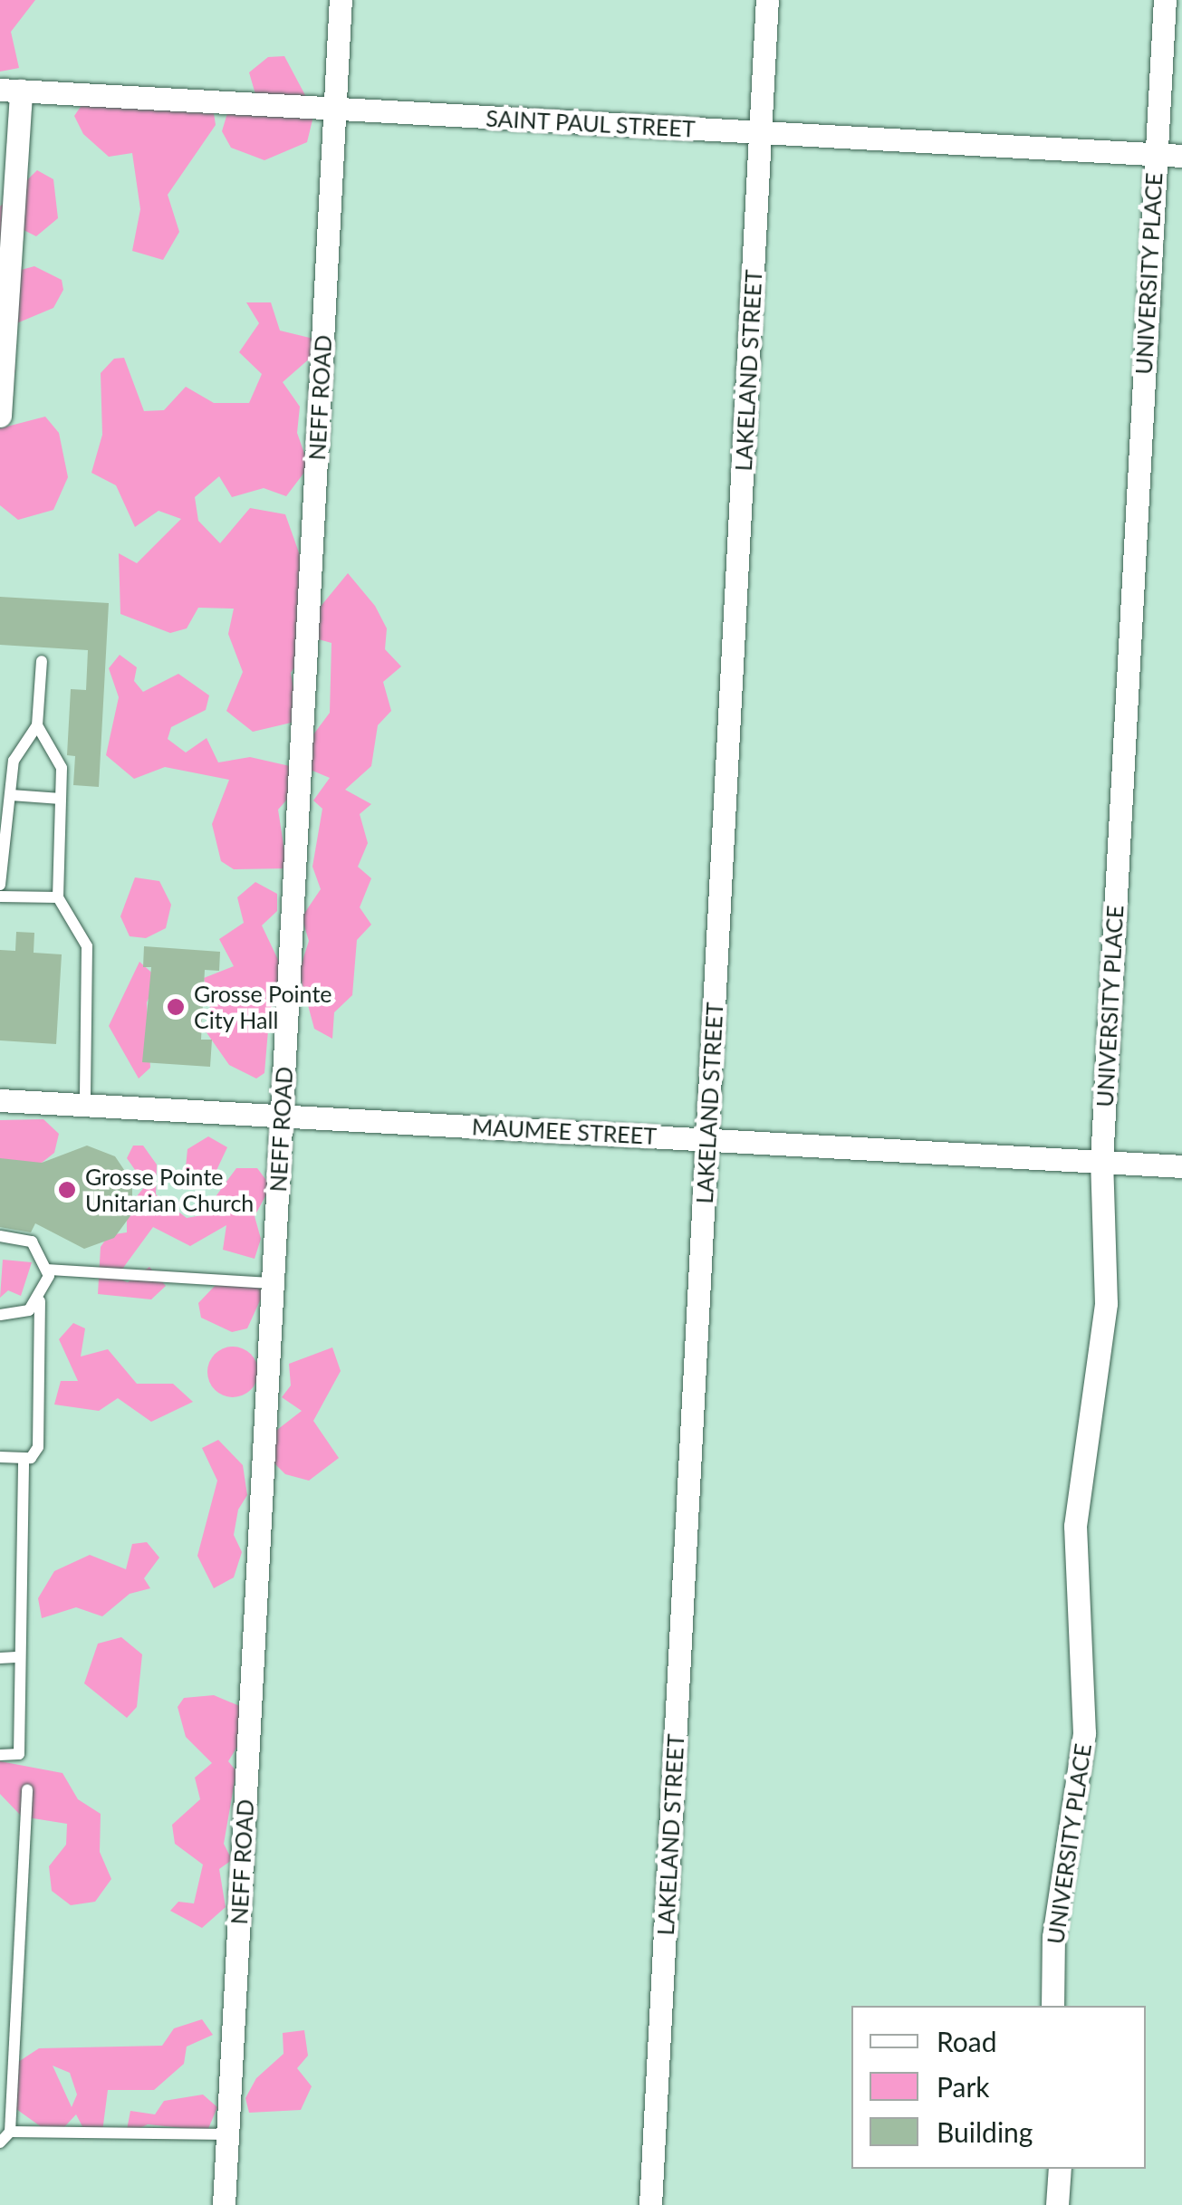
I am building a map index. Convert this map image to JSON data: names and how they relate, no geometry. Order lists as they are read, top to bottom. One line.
{"streets":{"street":["SAINT PAUL STREET","UNIVERSITY PLACE","LAKELAND STREET","NEFF ROAD","MAUMEE STREET"]},"crossings":[["SAINT PAUL STREET","UNIVERSITY PLACE"],["SAINT PAUL STREET","LAKELAND STREET"],["SAINT PAUL STREET","NEFF ROAD"],["UNIVERSITY PLACE","MAUMEE STREET"],["LAKELAND STREET","MAUMEE STREET"],["NEFF ROAD","MAUMEE STREET"]],"places":["Grosse Pointe City Hall","Grosse Pointe Unitarian Church"],"legend":["Road","Park","Building"]}
